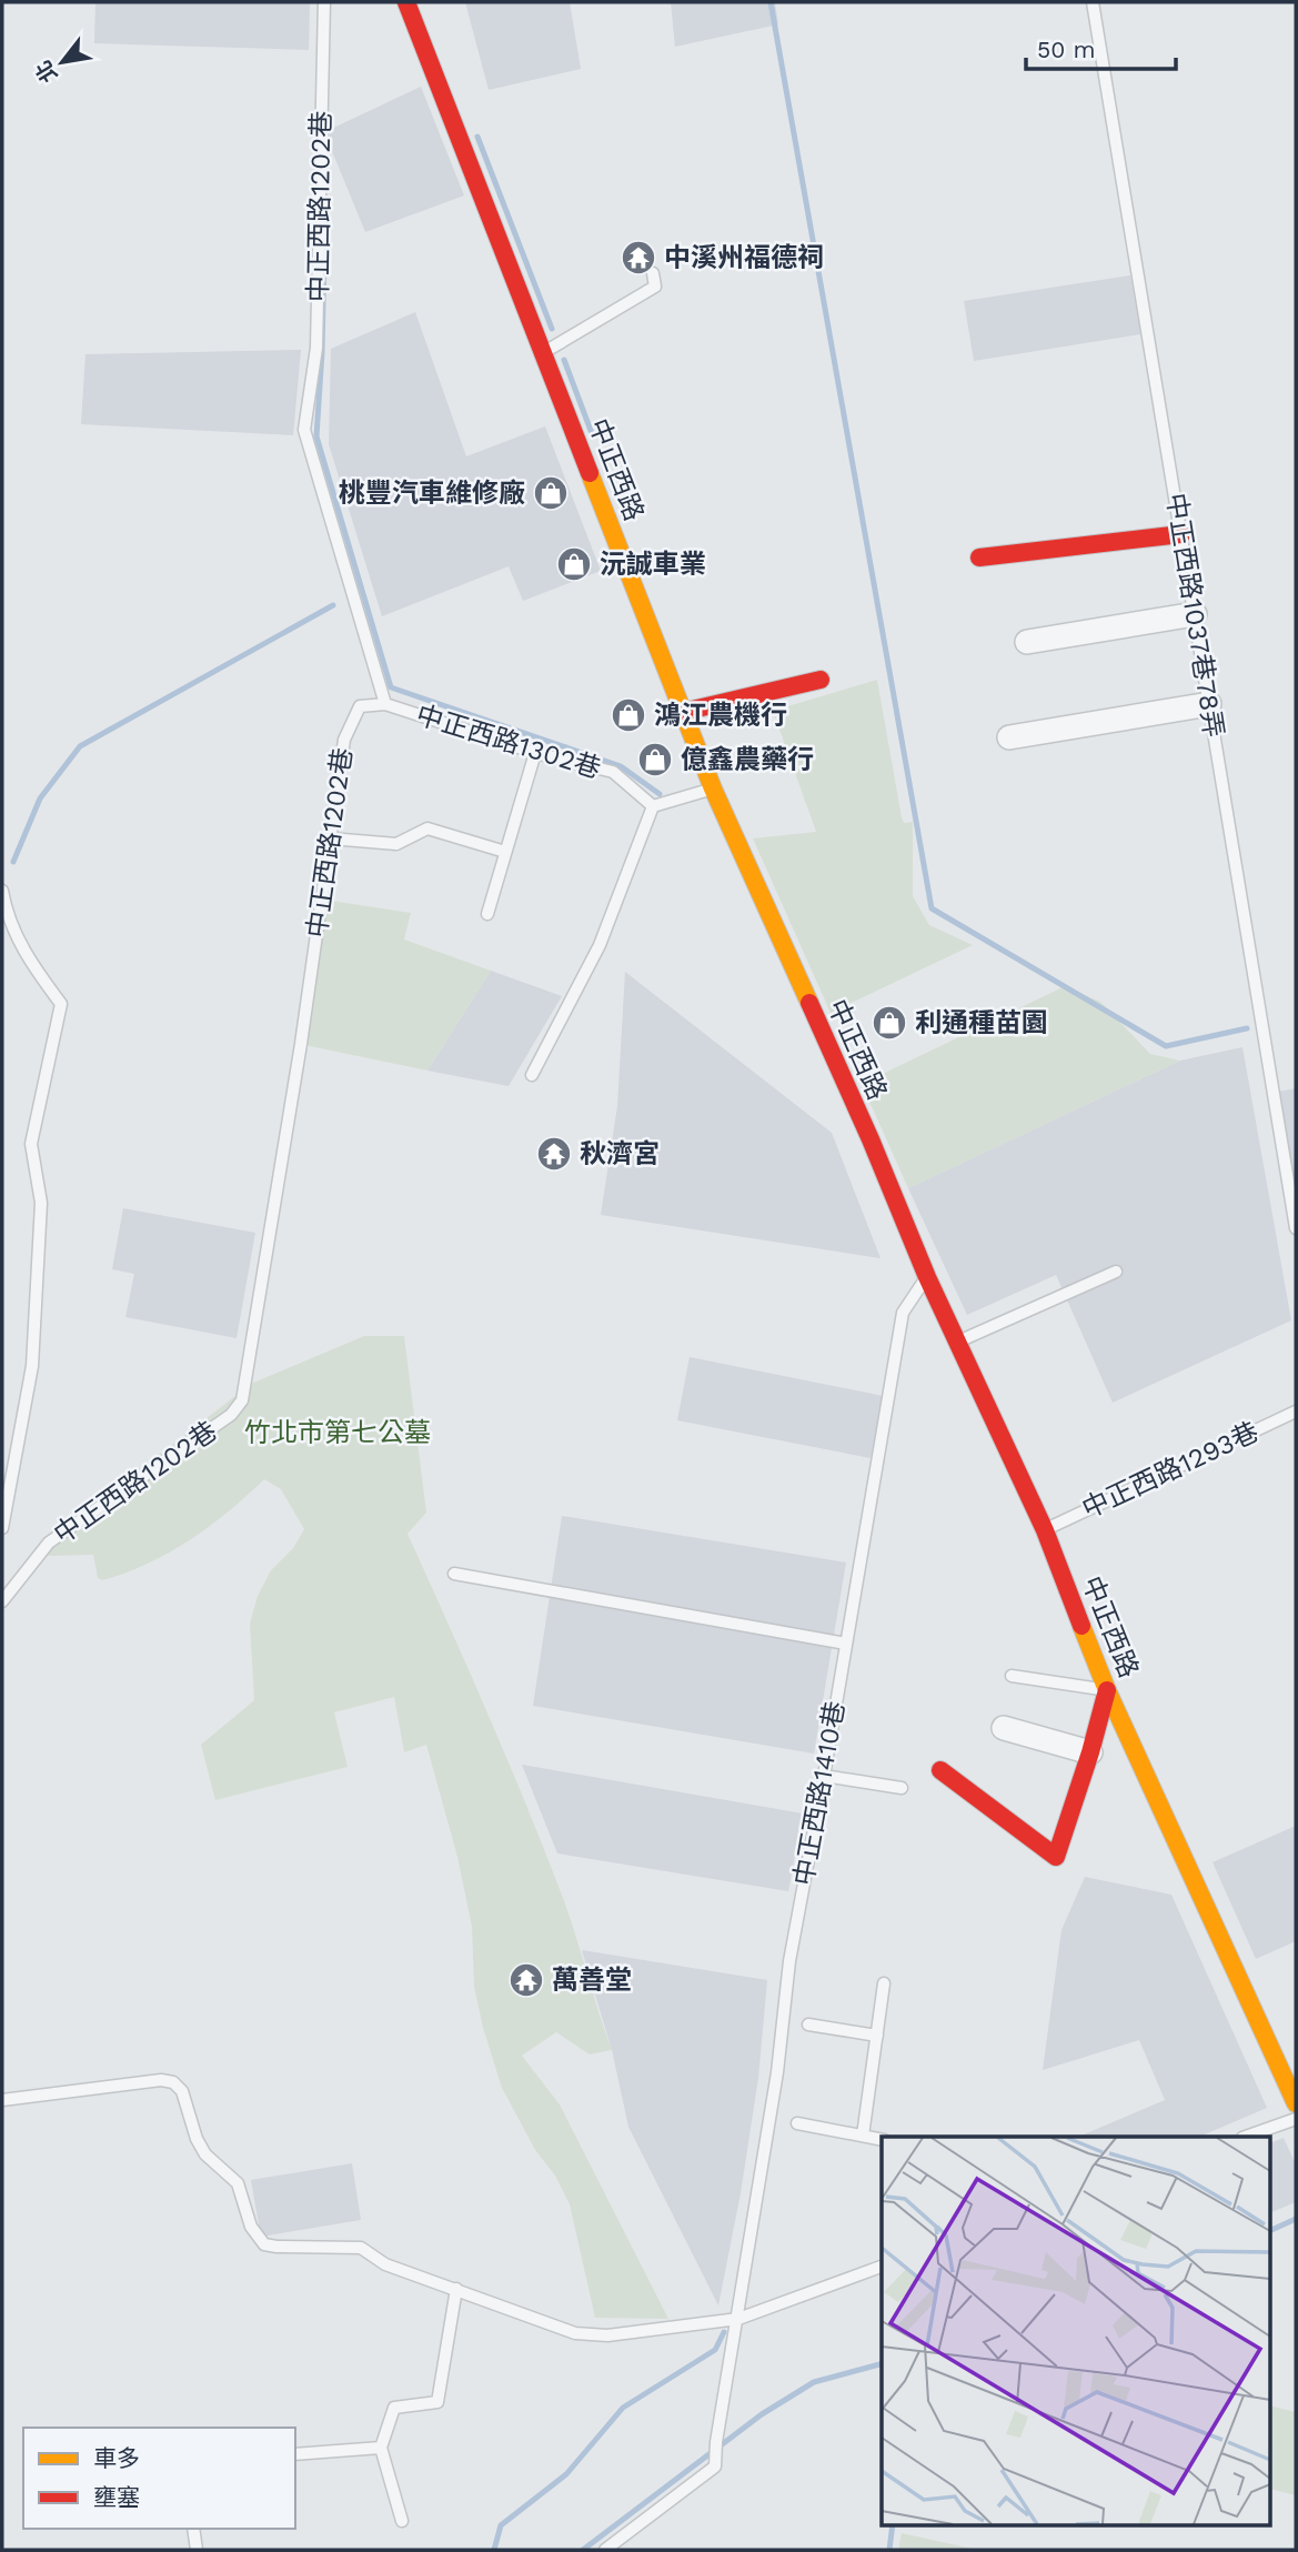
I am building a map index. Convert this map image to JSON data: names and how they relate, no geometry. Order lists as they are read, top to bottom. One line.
{"streets":{"main road":["中正西路"],"lane":["中正西路1202巷","中正西路1037巷78弄","中正西路1302巷","中正西路1293巷","中正西路1410巷"]},"crossings":[["中正西路1202巷","中正西路1302巷"],["中正西路","中正西路1293巷"],["中正西路","中正西路1410巷"]],"parks":["竹北市第七公墓"],"places":{"temple":["中溪州福德祠","秋濟宮","萬善堂"],"shop":["桃豐汽車維修廠","沅誠車業","鴻江農機行","億鑫農藥行","利通種苗園"]},"legend":["車多","壅塞"],"scale_bar":"50 m","north":"bottom left"}
